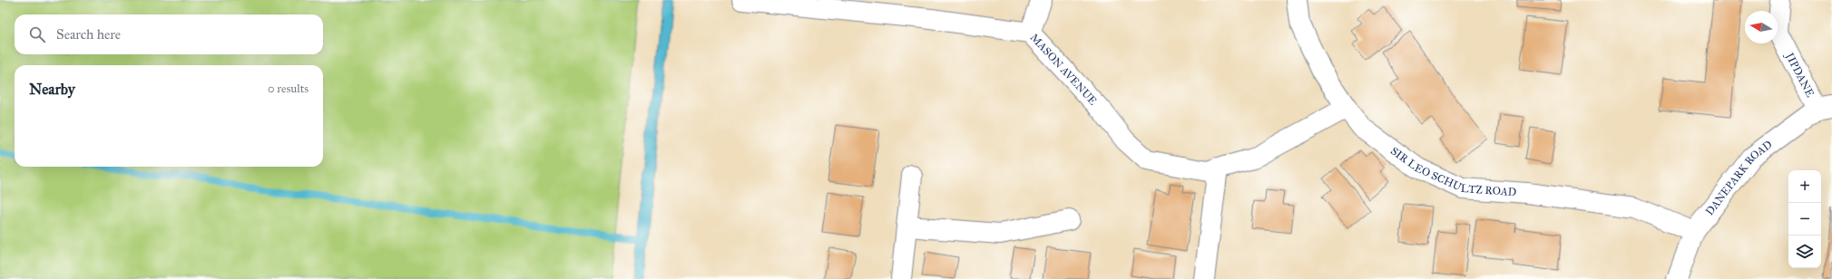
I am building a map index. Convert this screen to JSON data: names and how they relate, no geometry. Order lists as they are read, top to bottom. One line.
{"streets":{"street":["MASON AVENUE","JIPDANE","SIR LEO SCHULTZ ROAD","DANEPARK ROAD"]},"crossings":[["MASON AVENUE","SIR LEO SCHULTZ ROAD"],["JIPDANE","DANEPARK ROAD"],["SIR LEO SCHULTZ ROAD","DANEPARK ROAD"]],"north":"left","page":{"search":"Search here","heading":["Nearby","0 results"],"map_buttons":["+","−"]}}
